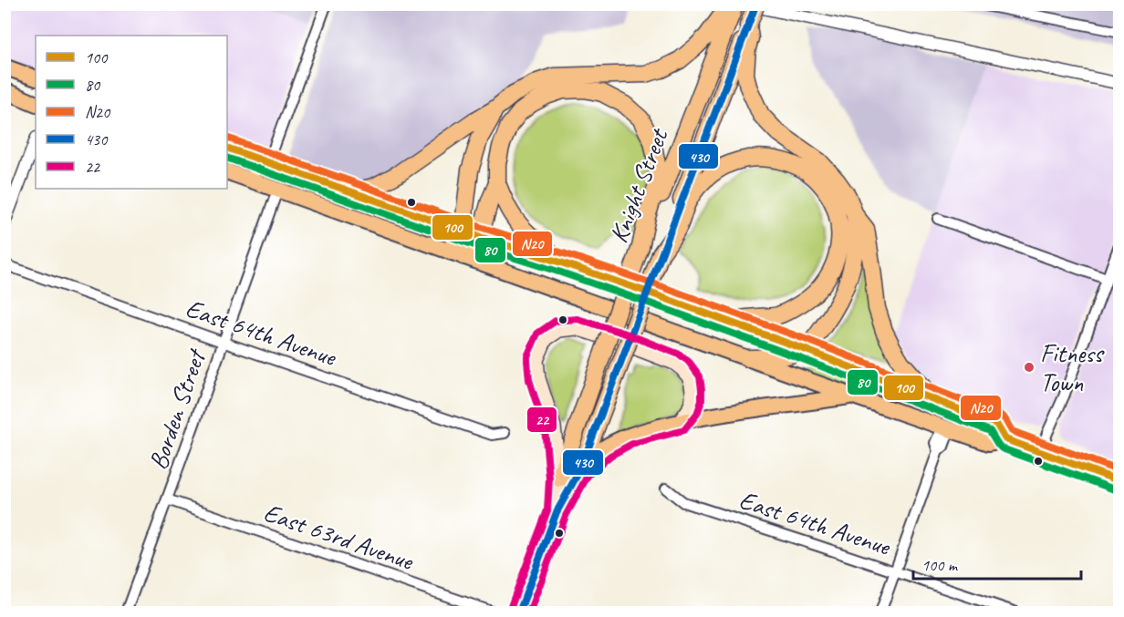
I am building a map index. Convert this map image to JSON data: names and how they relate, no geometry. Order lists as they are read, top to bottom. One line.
{"streets":{"highway":["Knight Street"],"street":["East 64th Avenue","Borden Street","East 63rd Avenue"]},"crossings":[["East 64th Avenue","Borden Street"],["Borden Street","East 63rd Avenue"]],"places":["Fitness Town"],"lines":["transit line 430","transit line N20","transit line 100","transit line 80","transit line 22"],"legend":["100","80","N20","430","22"],"scale_bar":"100 m"}
